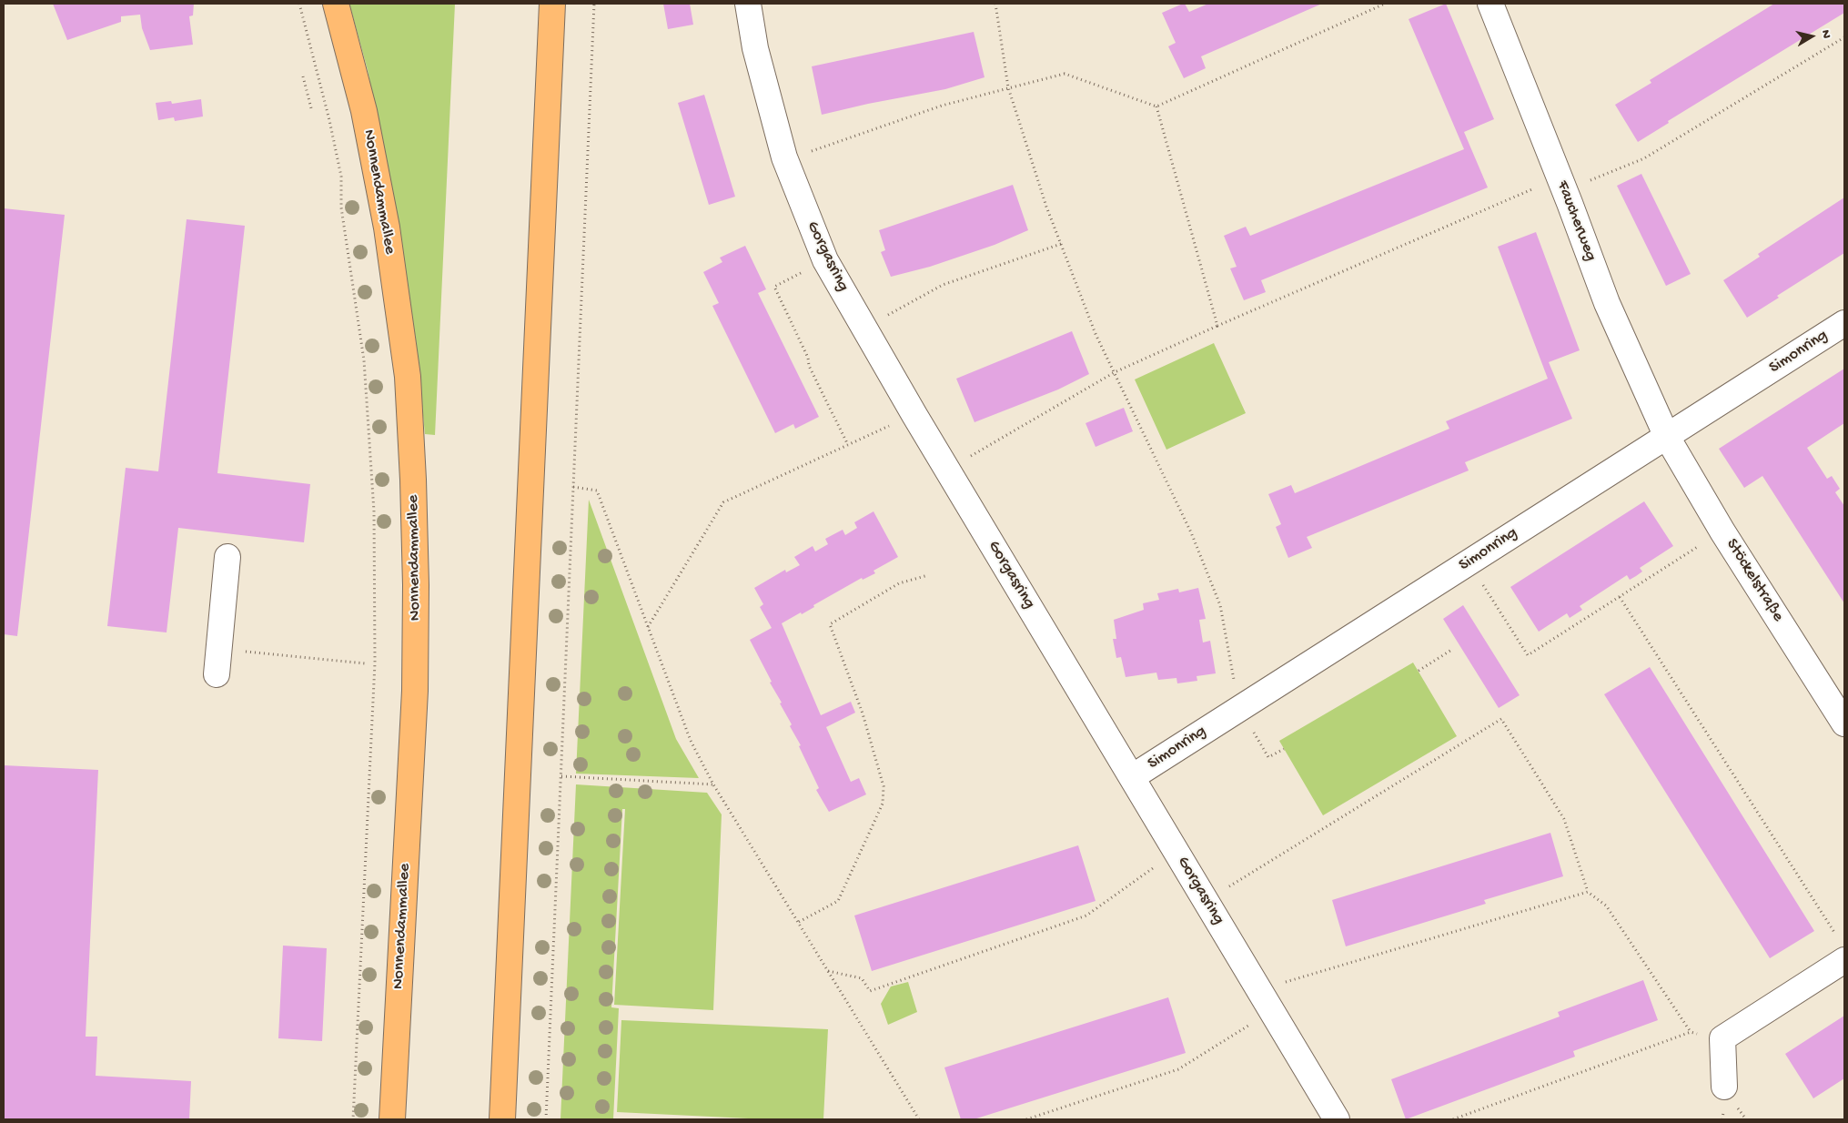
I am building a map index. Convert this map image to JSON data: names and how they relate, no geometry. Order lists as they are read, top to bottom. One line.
{"streets":{"main road":["Nonnendammallee"],"street":["Faucherweg","Gorgasring","Simonring","Stöckelstraße"]},"crossings":[["Faucherweg","Simonring"],["Faucherweg","Stöckelstraße"],["Gorgasring","Simonring"],["Simonring","Stöckelstraße"]],"north":"right"}
